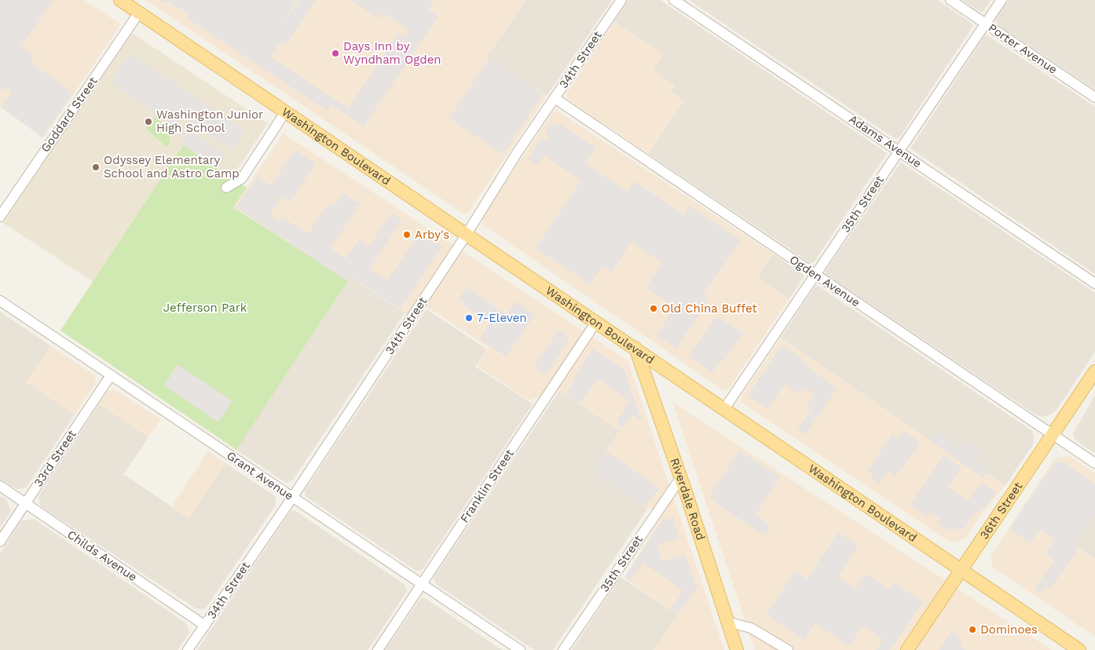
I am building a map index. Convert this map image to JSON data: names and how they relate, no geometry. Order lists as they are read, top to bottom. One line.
{"streets":{"main road":["Washington Boulevard","Riverdale Road","36th Street"],"street":["Porter Avenue","34th Street","Goddard Street","Adams Avenue","35th Street","Ogden Avenue","33rd Street","Grant Avenue","Franklin Street","Childs Avenue"]},"crossings":[["Porter Avenue","35th Street"],["34th Street","Washington Boulevard"],["34th Street","Ogden Avenue"],["34th Street","Grant Avenue"],["34th Street","Childs Avenue"],["Goddard Street","Washington Boulevard"],["Adams Avenue","35th Street"],["Washington Boulevard","35th Street"],["Washington Boulevard","Franklin Street"],["Washington Boulevard","Riverdale Road"],["Washington Boulevard","36th Street"],["35th Street","Ogden Avenue"],["35th Street","Riverdale Road"],["Ogden Avenue","36th Street"],["33rd Street","Grant Avenue"],["33rd Street","Childs Avenue"],["Grant Avenue","Franklin Street"]],"parks":["Jefferson Park"],"places":["Days Inn by Wyndham Ogden","Washington Junior High School","Odyssey Elementary School and Astro Camp","Arby's","Old China Buffet","7-Eleven","Dominoes"]}
